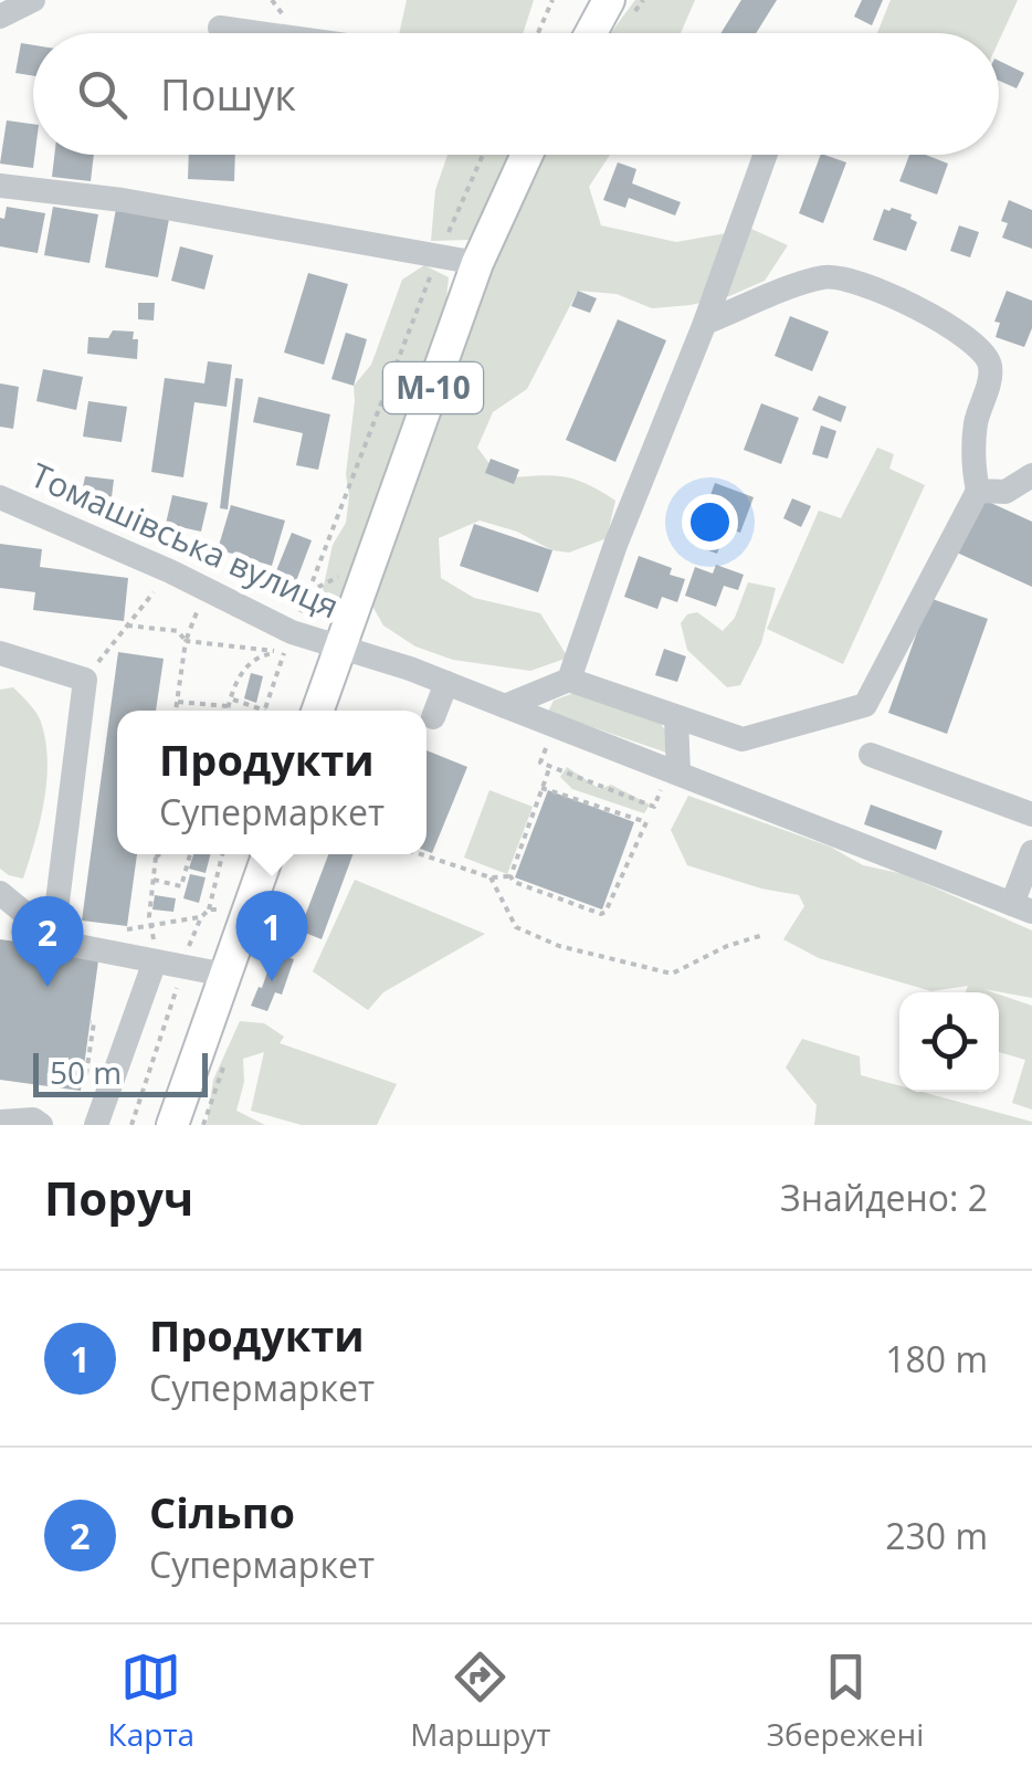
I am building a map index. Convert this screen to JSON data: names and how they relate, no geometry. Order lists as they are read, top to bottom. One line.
{"streets":{"main road":["М-10"],"street":["Томашівська вулиця"]},"crossings":[["М-10","Томашівська вулиця"]],"scale_bar":"50 m","page":{"search":"Пошук","popup":["Продукти","Супермаркет"],"pins":["1","2"],"scale":"50 m","heading":["Поруч","Знайдено: 2"],"list":[{"mark":"1","name":"Продукти","note":"Супермаркет","value":"180 m"},{"mark":"2","name":"Сільпо","note":"Супермаркет","value":"230 m"}],"nav":["Карта","Маршрут","Збережені"]}}
